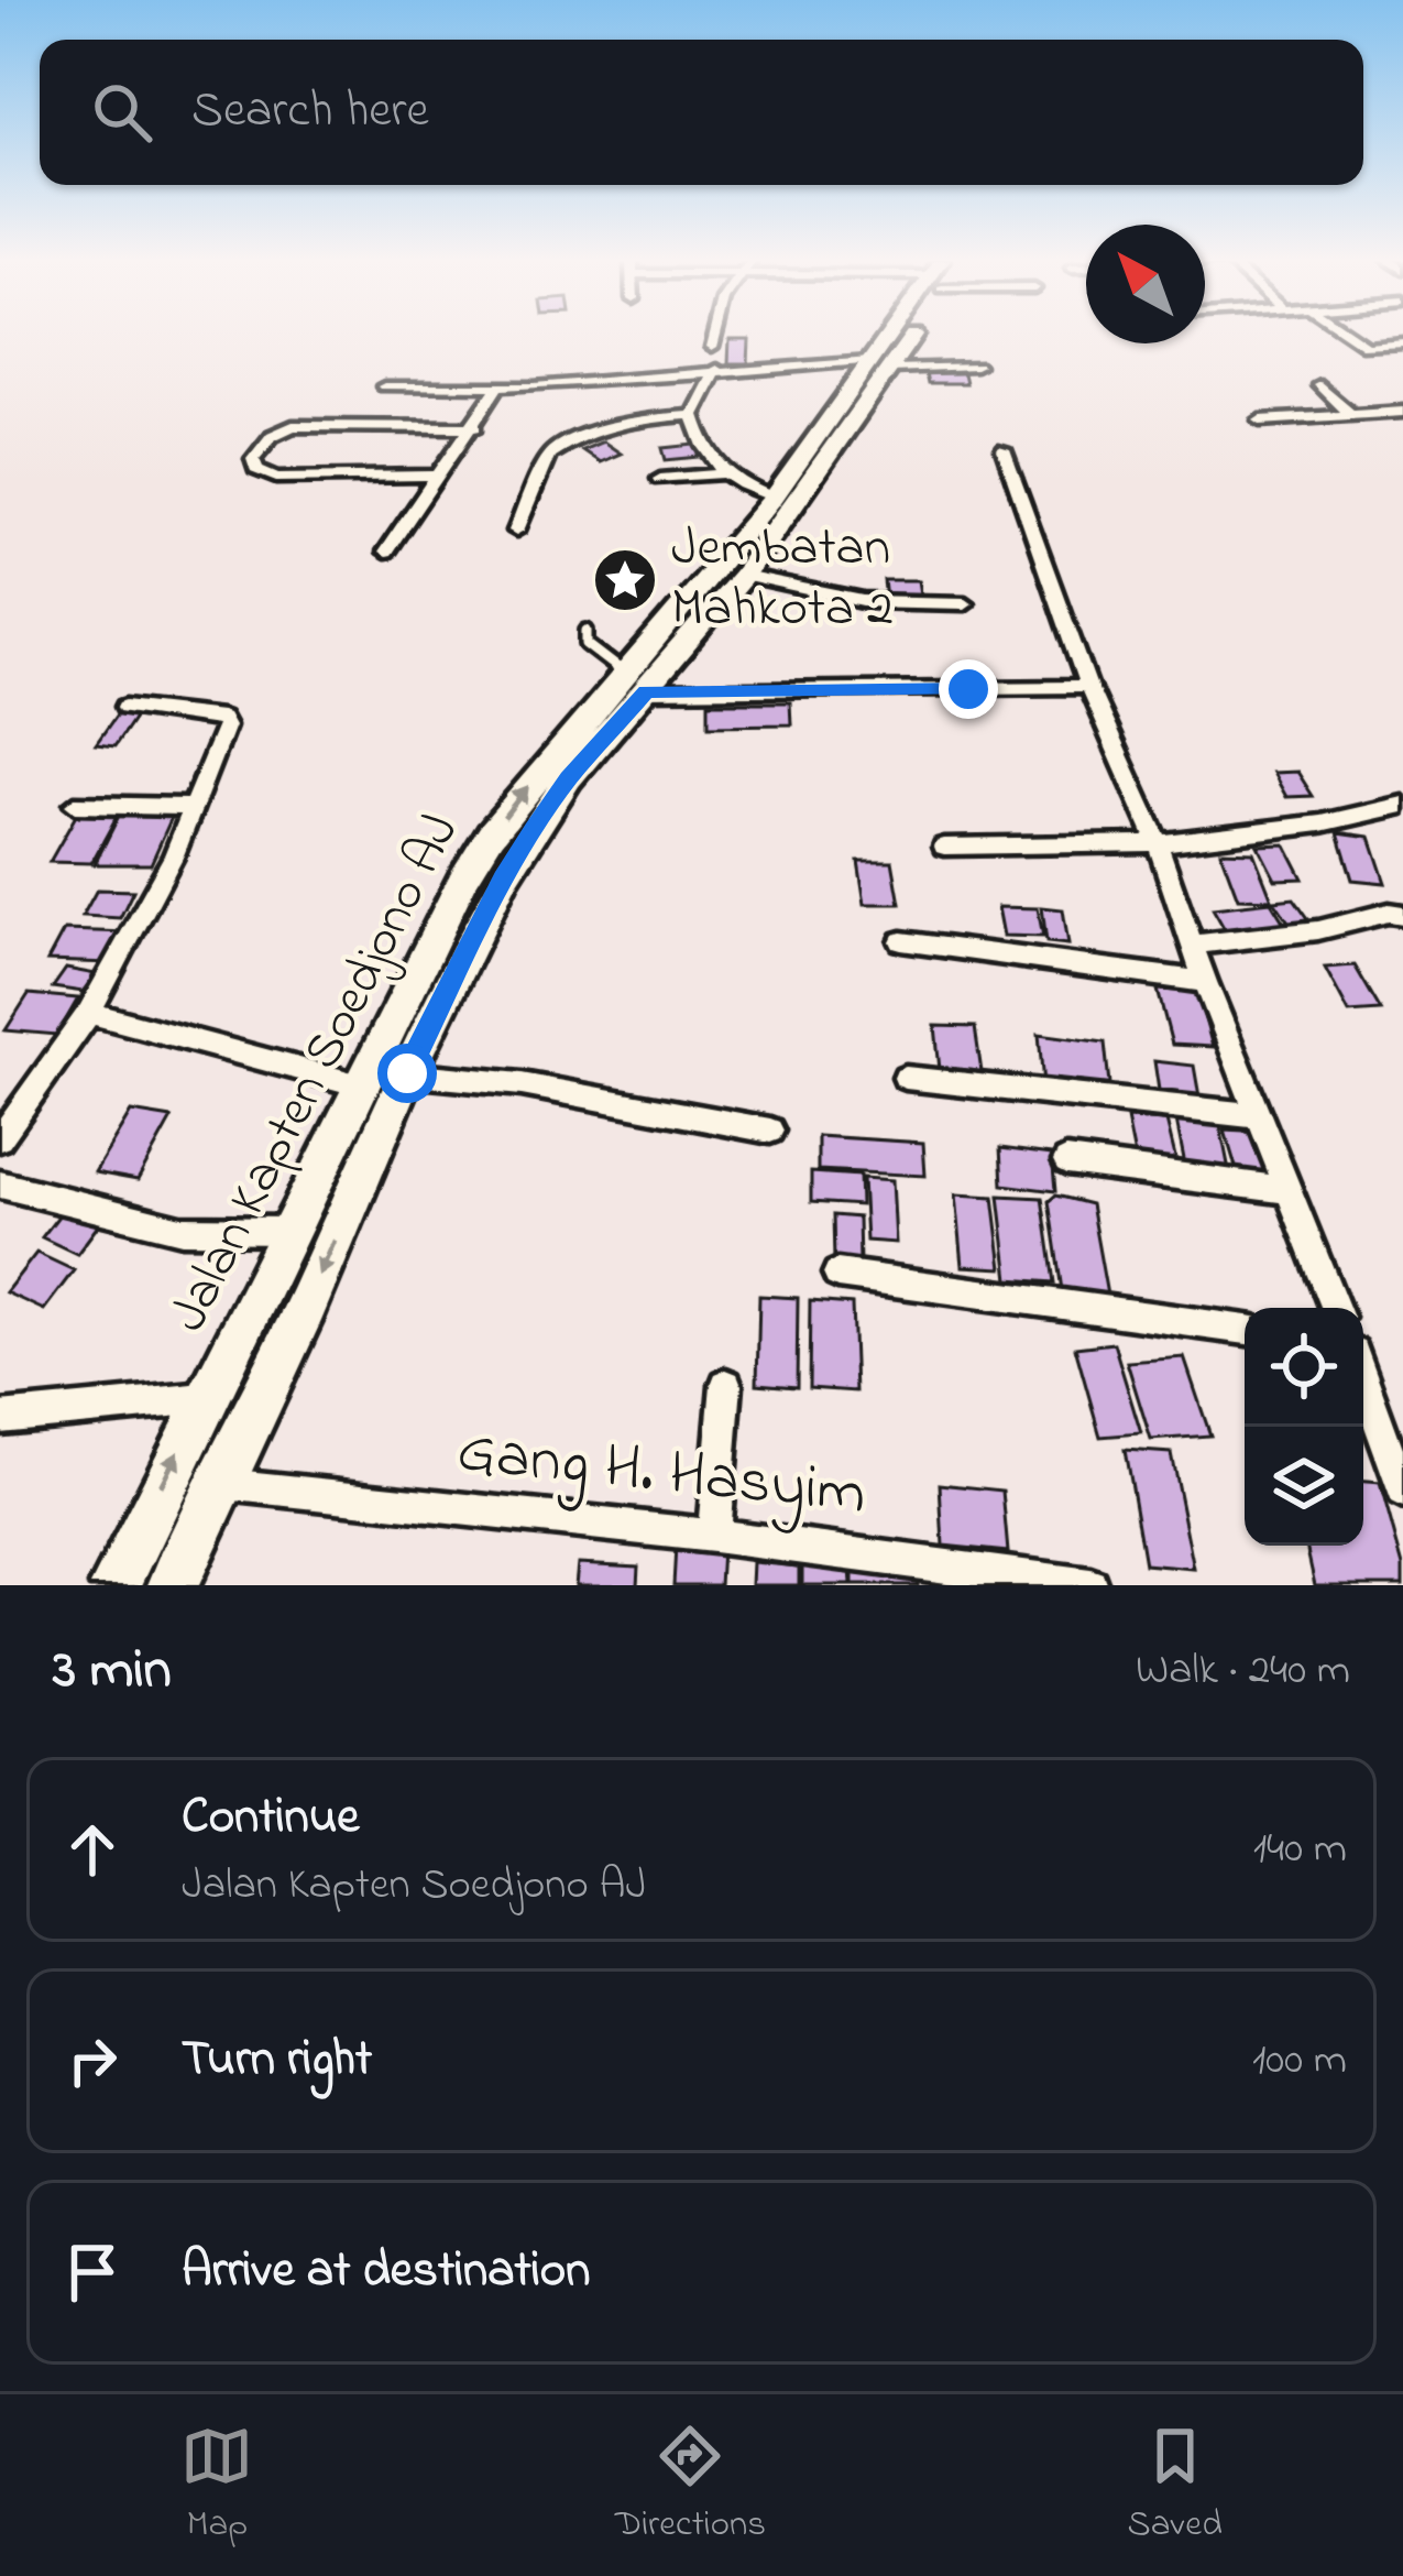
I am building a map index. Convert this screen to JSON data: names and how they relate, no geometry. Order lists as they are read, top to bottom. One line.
{"streets":{"main road":["Jalan Kapten Soedjono AJ"],"street":["Gang H. Hasyim"]},"crossings":[["Jalan Kapten Soedjono AJ","Gang H. Hasyim"]],"places":{"place":["Jembatan Mahkota 2"]},"north":"top left","page":{"search":"Search here","heading":["3 min","Walk · 240 m"],"list":[["Continue","Jalan Kapten Soedjono AJ","140 m"],["Turn right","100 m"],"Arrive at destination"],"nav":["Map","Directions","Saved"]}}
